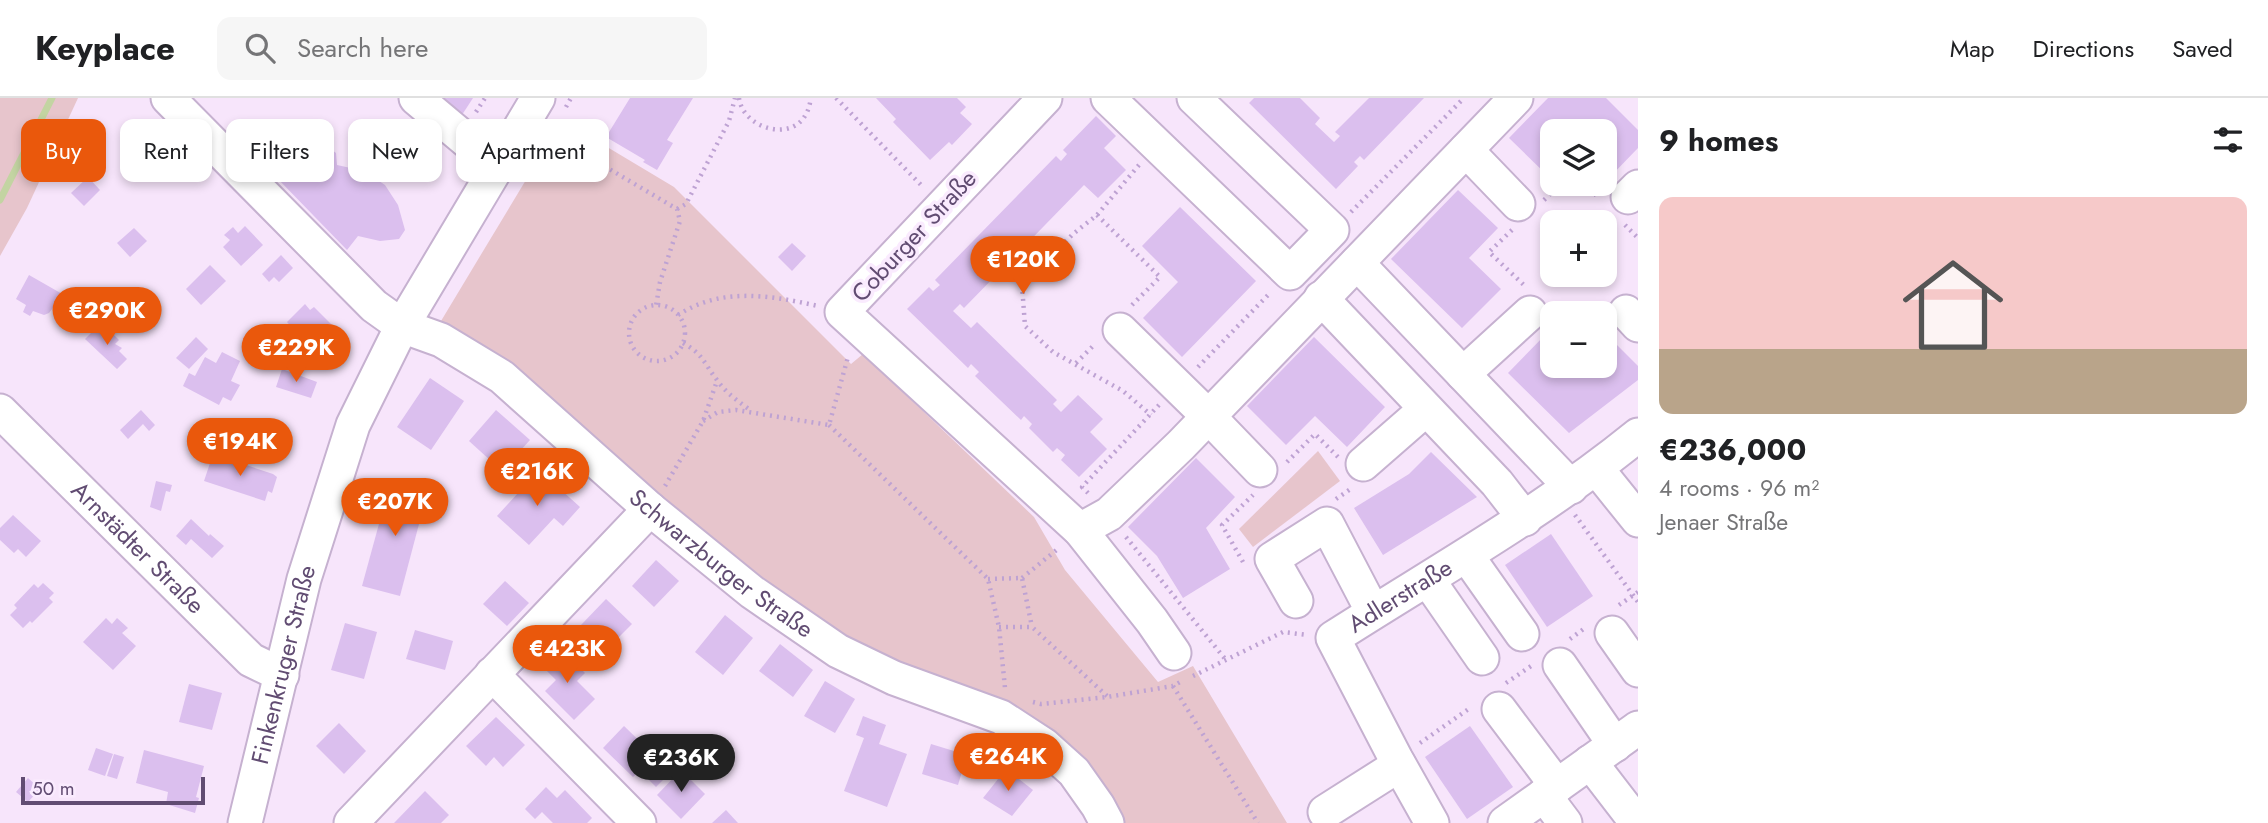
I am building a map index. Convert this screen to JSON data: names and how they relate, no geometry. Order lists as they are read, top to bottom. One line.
{"streets":{"street":["Coburger Straße","Arnstädter Straße","Schwarzburger Straße","Adlerstraße","Finkenkruger Straße"]},"crossings":[["Arnstädter Straße","Finkenkruger Straße"],["Schwarzburger Straße","Finkenkruger Straße"]],"scale_bar":"50 m","page":{"header":"Keyplace","search":"Search here","nav":["Map","Directions","Saved"],"heading":"9 homes","map_buttons":["+","−"],"chip":["Buy","Rent","Filters","New","Apartment"],"list":[{"name":"€236,000","note":"4 rooms · 96 m² · Jenaer Straße"}],"price":["€120K","€290K","€229K","€194K","€216K","€207K","€423K","€264K","€236K"],"scale":"50 m"}}
